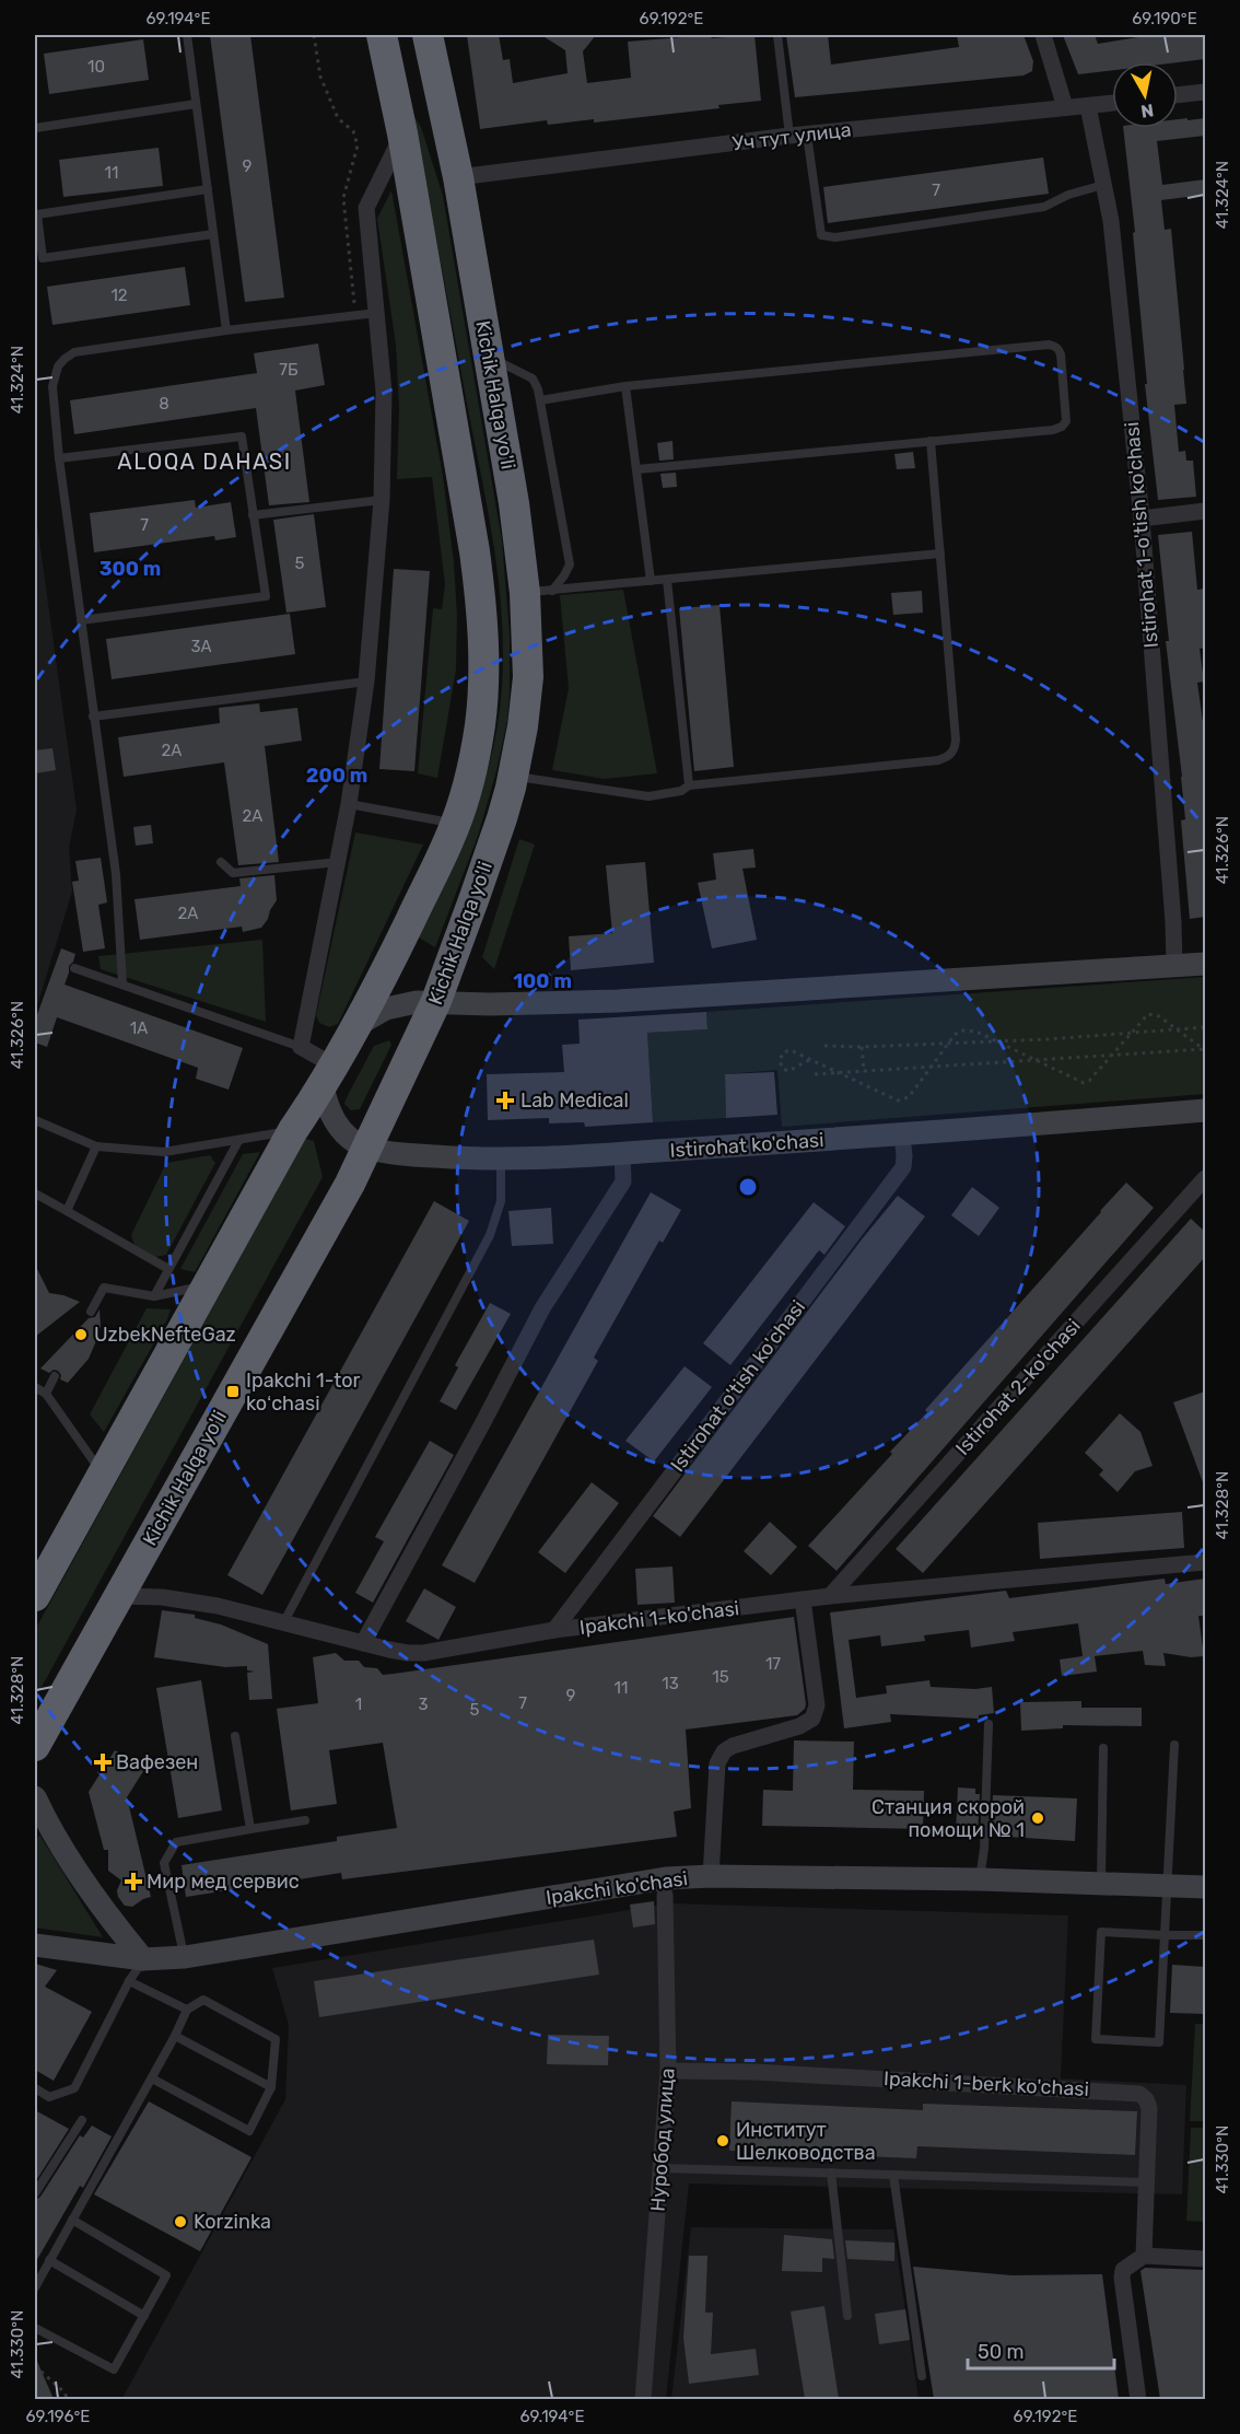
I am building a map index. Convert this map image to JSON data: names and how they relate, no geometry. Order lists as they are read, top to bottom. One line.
{"streets":{"highway":["Kichik Halqa yo'li"],"main road":["Istirohat ko'chasi","Ipakchi ko'chasi"],"street":["Уч тут улица","Istirohat 1-o'tish ko'chasi","Istirohat o'tish ko'chasi","Istirohat 2-ko'chasi","Ipakchi 1-ko'chasi","Ipakchi 1-berk ko'chasi","Нуробод улица"]},"crossings":[["Уч тут улица","Kichik Halqa yo'li"],["Уч тут улица","Istirohat 1-o'tish ko'chasi"],["Kichik Halqa yo'li","Istirohat ko'chasi"],["Kichik Halqa yo'li","Ipakchi 1-ko'chasi"],["Istirohat ko'chasi","Istirohat o'tish ko'chasi"],["Istirohat o'tish ko'chasi","Ipakchi 1-ko'chasi"],["Istirohat 2-ko'chasi","Ipakchi 1-ko'chasi"],["Ipakchi ko'chasi","Нуробод улица"],["Ipakchi 1-berk ko'chasi","Нуробод улица"]],"districts":["ALOQA DAHASI"],"places":{"health":["Lab Medical","Вафезен","Мир мед сервис"],"other":["UzbekNefteGaz","Станция скорой помощи № 1","Институт Шелководства","Korzinka"],"transit":["Ipakchi 1-tor koʻchasi"]},"house_numbers":["10","9","11","7","12","7Б","8","7","5","3А","2А","2А","2А","1А","17","15","13","11","9","7","1","3","5"],"scale_bar":"50 m","north":"bottom","coordinates":["69.194°E","69.192°E","69.190°E","41.324°N","41.326°N","41.328°N","41.330°N","69.196°E"],"rings":["300 m","200 m","100 m"]}
